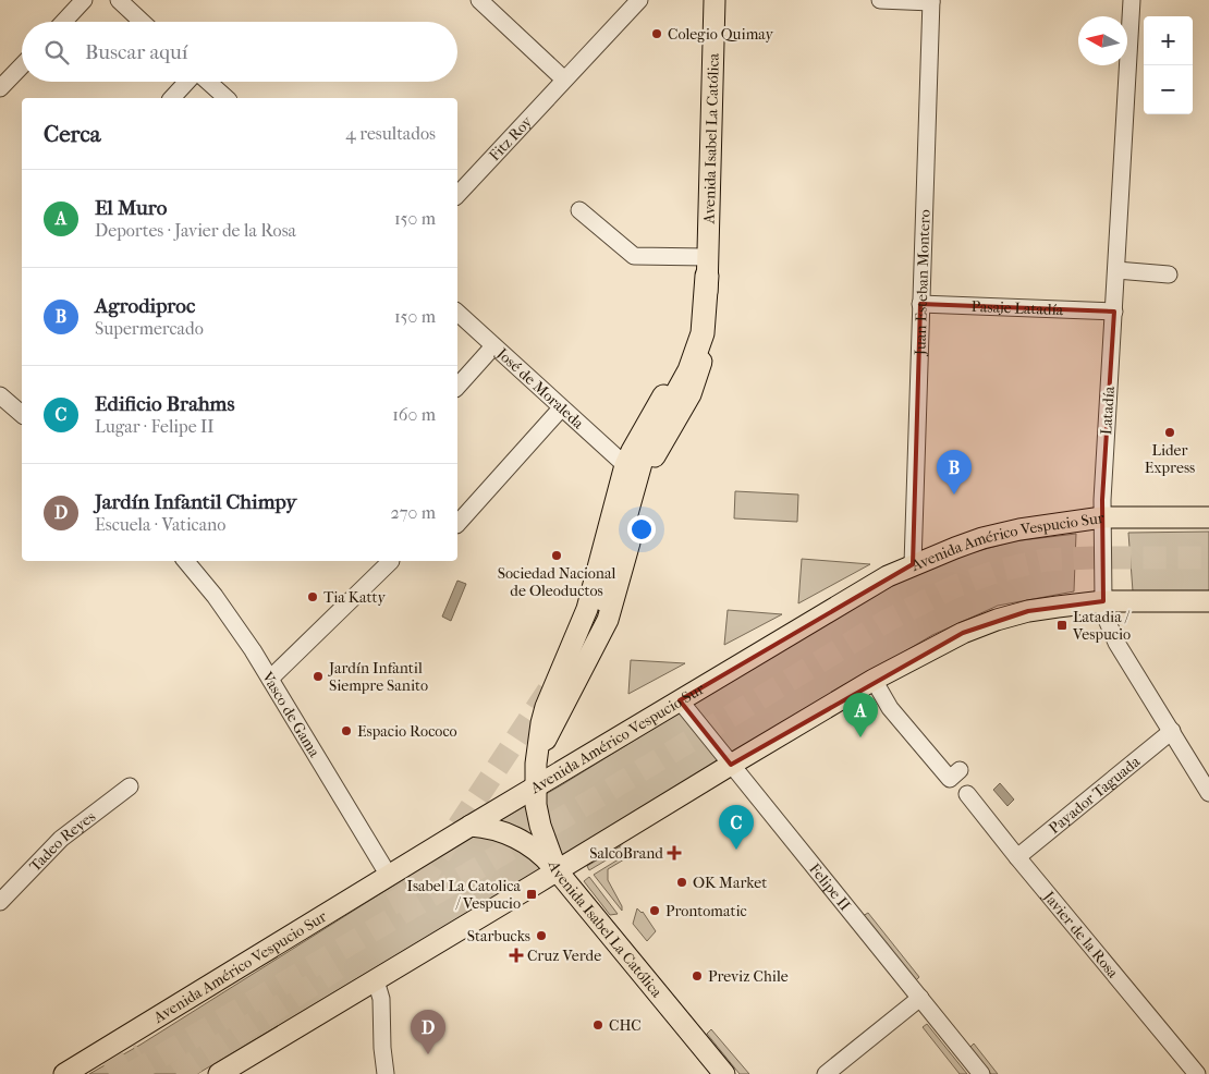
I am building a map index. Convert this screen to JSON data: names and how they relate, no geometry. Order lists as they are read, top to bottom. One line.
{"streets":{"main road":["Avenida Isabel La Católica","Avenida Américo Vespucio Sur"],"street":["Fitz Roy","Juan Esteban Montero","Pasaje Latadía","José de Moraleda","Latadía","Vasco de Gama","Payador Taguada","Tadeo Reyes","Felipe II","Javier de la Rosa"]},"crossings":[["Avenida Isabel La Católica","José de Moraleda"],["Avenida Isabel La Católica","Avenida Américo Vespucio Sur"],["Juan Esteban Montero","Pasaje Latadía"],["Juan Esteban Montero","Avenida Américo Vespucio Sur"],["Pasaje Latadía","Latadía"],["Latadía","Avenida Américo Vespucio Sur"],["Latadía","Payador Taguada"],["Avenida Américo Vespucio Sur","Vasco de Gama"],["Avenida Américo Vespucio Sur","Felipe II"],["Payador Taguada","Javier de la Rosa"]],"places":{"other":["Colegio Quimay","Lider Express","Sociedad Nacional de Oleoductos","Tia Katty","Jardín Infantil Siempre Sanito","Espacio Rococo","OK Market","Prontomatic","Starbucks","Previz Chile","CHC"],"transit":["Latadia / Vespucio","Isabel La Catolica / Vespucio"],"health":["SalcoBrand","Cruz Verde"]},"north":"left","page":{"map_buttons":["+","−"],"search":"Buscar aquí","heading":["Cerca","4 resultados"],"list":[{"mark":"A","name":"El Muro","note":"Deportes · Javier de la Rosa","value":"150 m"},{"mark":"B","name":"Agrodiproc","note":"Supermercado","value":"150 m"},{"mark":"C","name":"Edificio Brahms","note":"Lugar · Felipe II","value":"160 m"},{"mark":"D","name":"Jardín Infantil Chimpy","note":"Escuela · Vaticano","value":"270 m"}],"pins":["B","A","C","D"]}}
